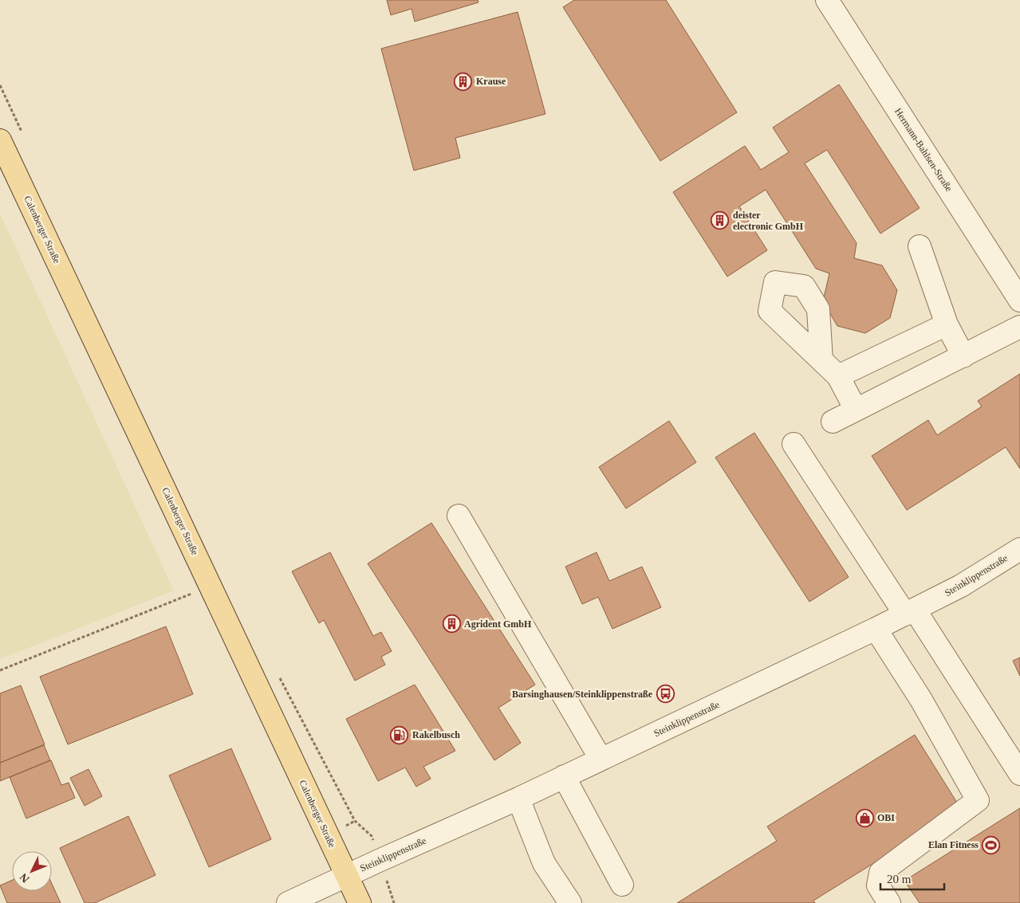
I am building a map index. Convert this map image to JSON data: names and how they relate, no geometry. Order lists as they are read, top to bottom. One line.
{"streets":{"main road":["Calenberger Straße"],"street":["Hermann-Bahlsen-Straße","Steinklippenstraße"]},"crossings":[["Calenberger Straße","Steinklippenstraße"]],"places":{"building":["Krause","deister electronic GmbH","Agrident GmbH"],"bus stop":["Barsinghausen/Steinklippenstraße"],"fuel station":["Rakelbusch"],"shop":["OBI"],"sports":["Elan Fitness"]},"scale_bar":"20 m","north":"bottom left"}
